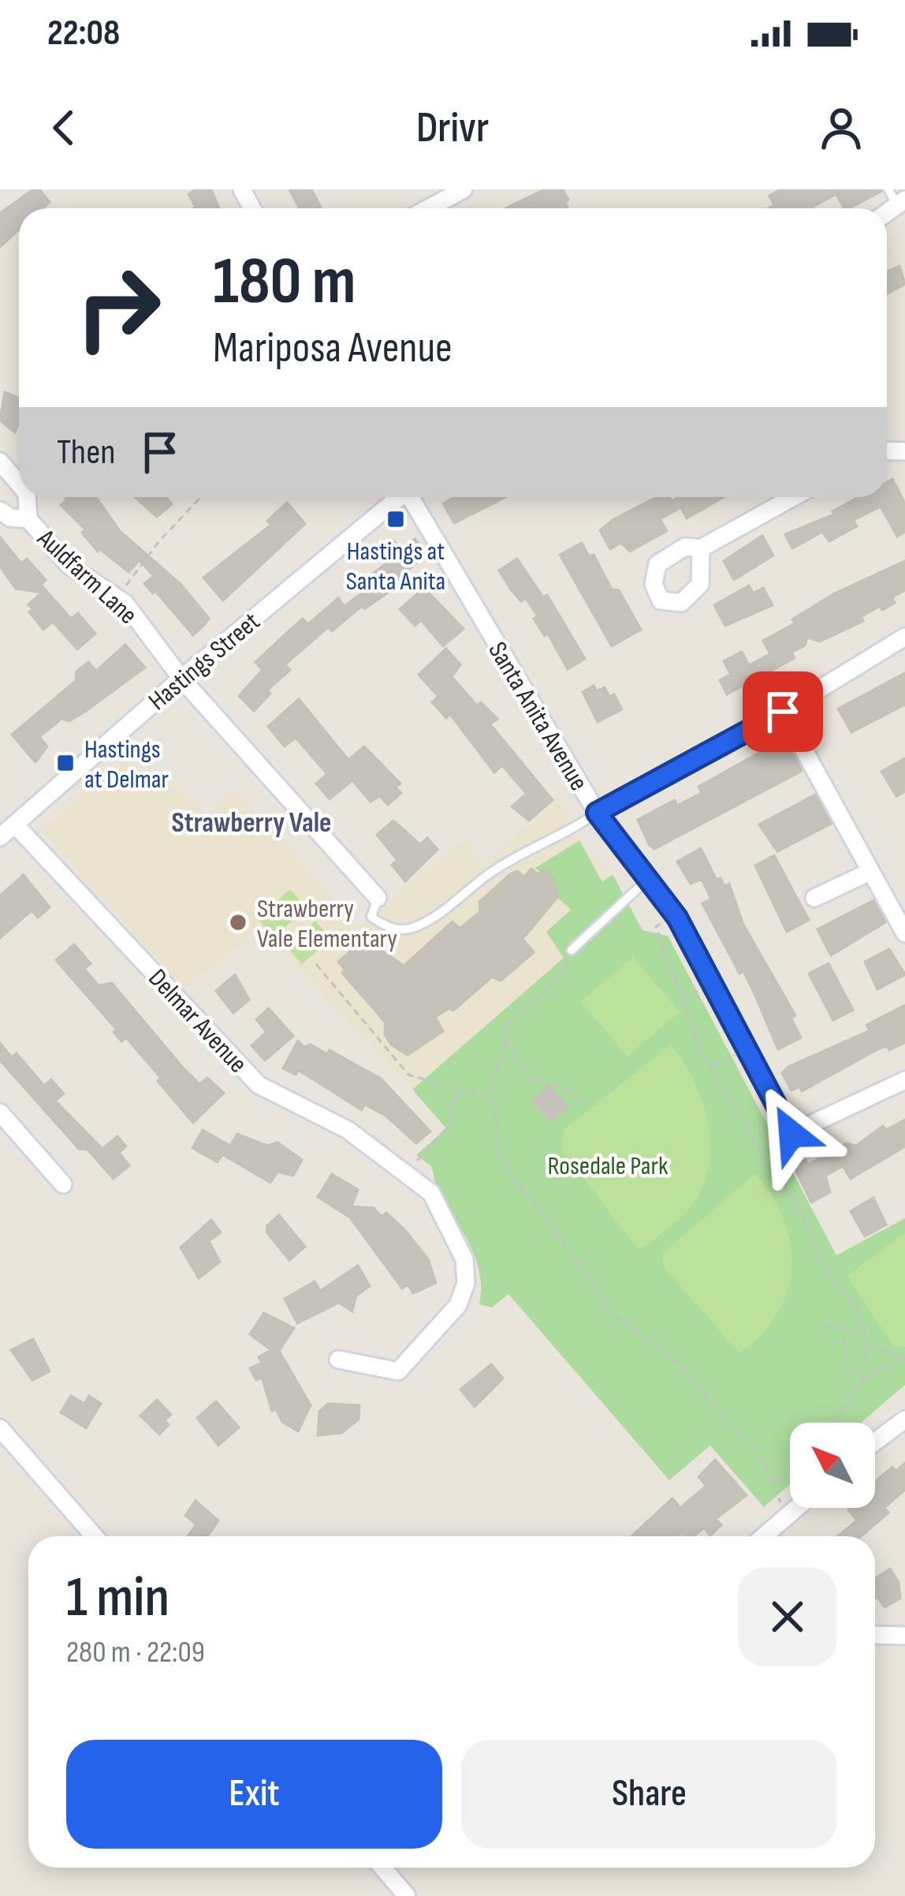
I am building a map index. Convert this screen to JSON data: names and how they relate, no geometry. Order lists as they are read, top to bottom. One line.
{"streets":{"street":["Auldfarm Lane","Hastings Street","Santa Anita Avenue","Delmar Avenue"]},"crossings":[["Auldfarm Lane","Hastings Street"],["Hastings Street","Delmar Avenue"]],"districts":["Strawberry Vale"],"parks":["Rosedale Park"],"places":{"transit":["Hastings at Santa Anita","Hastings at Delmar"],"other":["Strawberry Vale Elementary"]},"north":"top left","page":{"status":"22:08","header":"Drivr","turn":["180 m","Mariposa Avenue"],"then":"Then","heading":["1 min","280 m · 22:09"],"buttons":["Exit","Share"]}}
